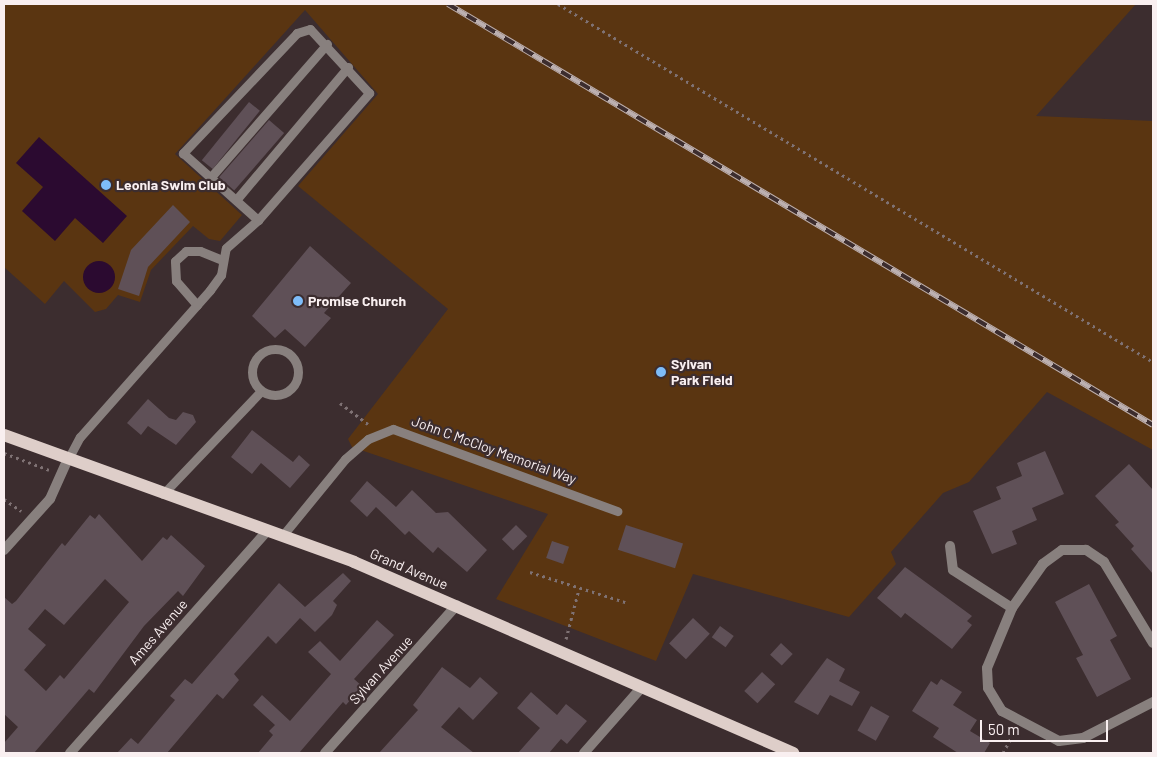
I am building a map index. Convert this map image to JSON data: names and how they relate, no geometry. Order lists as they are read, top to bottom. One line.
{"streets":{"main road":["Grand Avenue"],"street":["Ames Avenue","Sylvan Avenue"],"lane":["John C McCloy Memorial Way"]},"crossings":[["John C McCloy Memorial Way","Grand Avenue"],["Grand Avenue","Ames Avenue"],["Grand Avenue","Sylvan Avenue"]],"places":["Leonia Swim Club","Promise Church","Sylvan Park Field"],"scale_bar":"50 m"}
